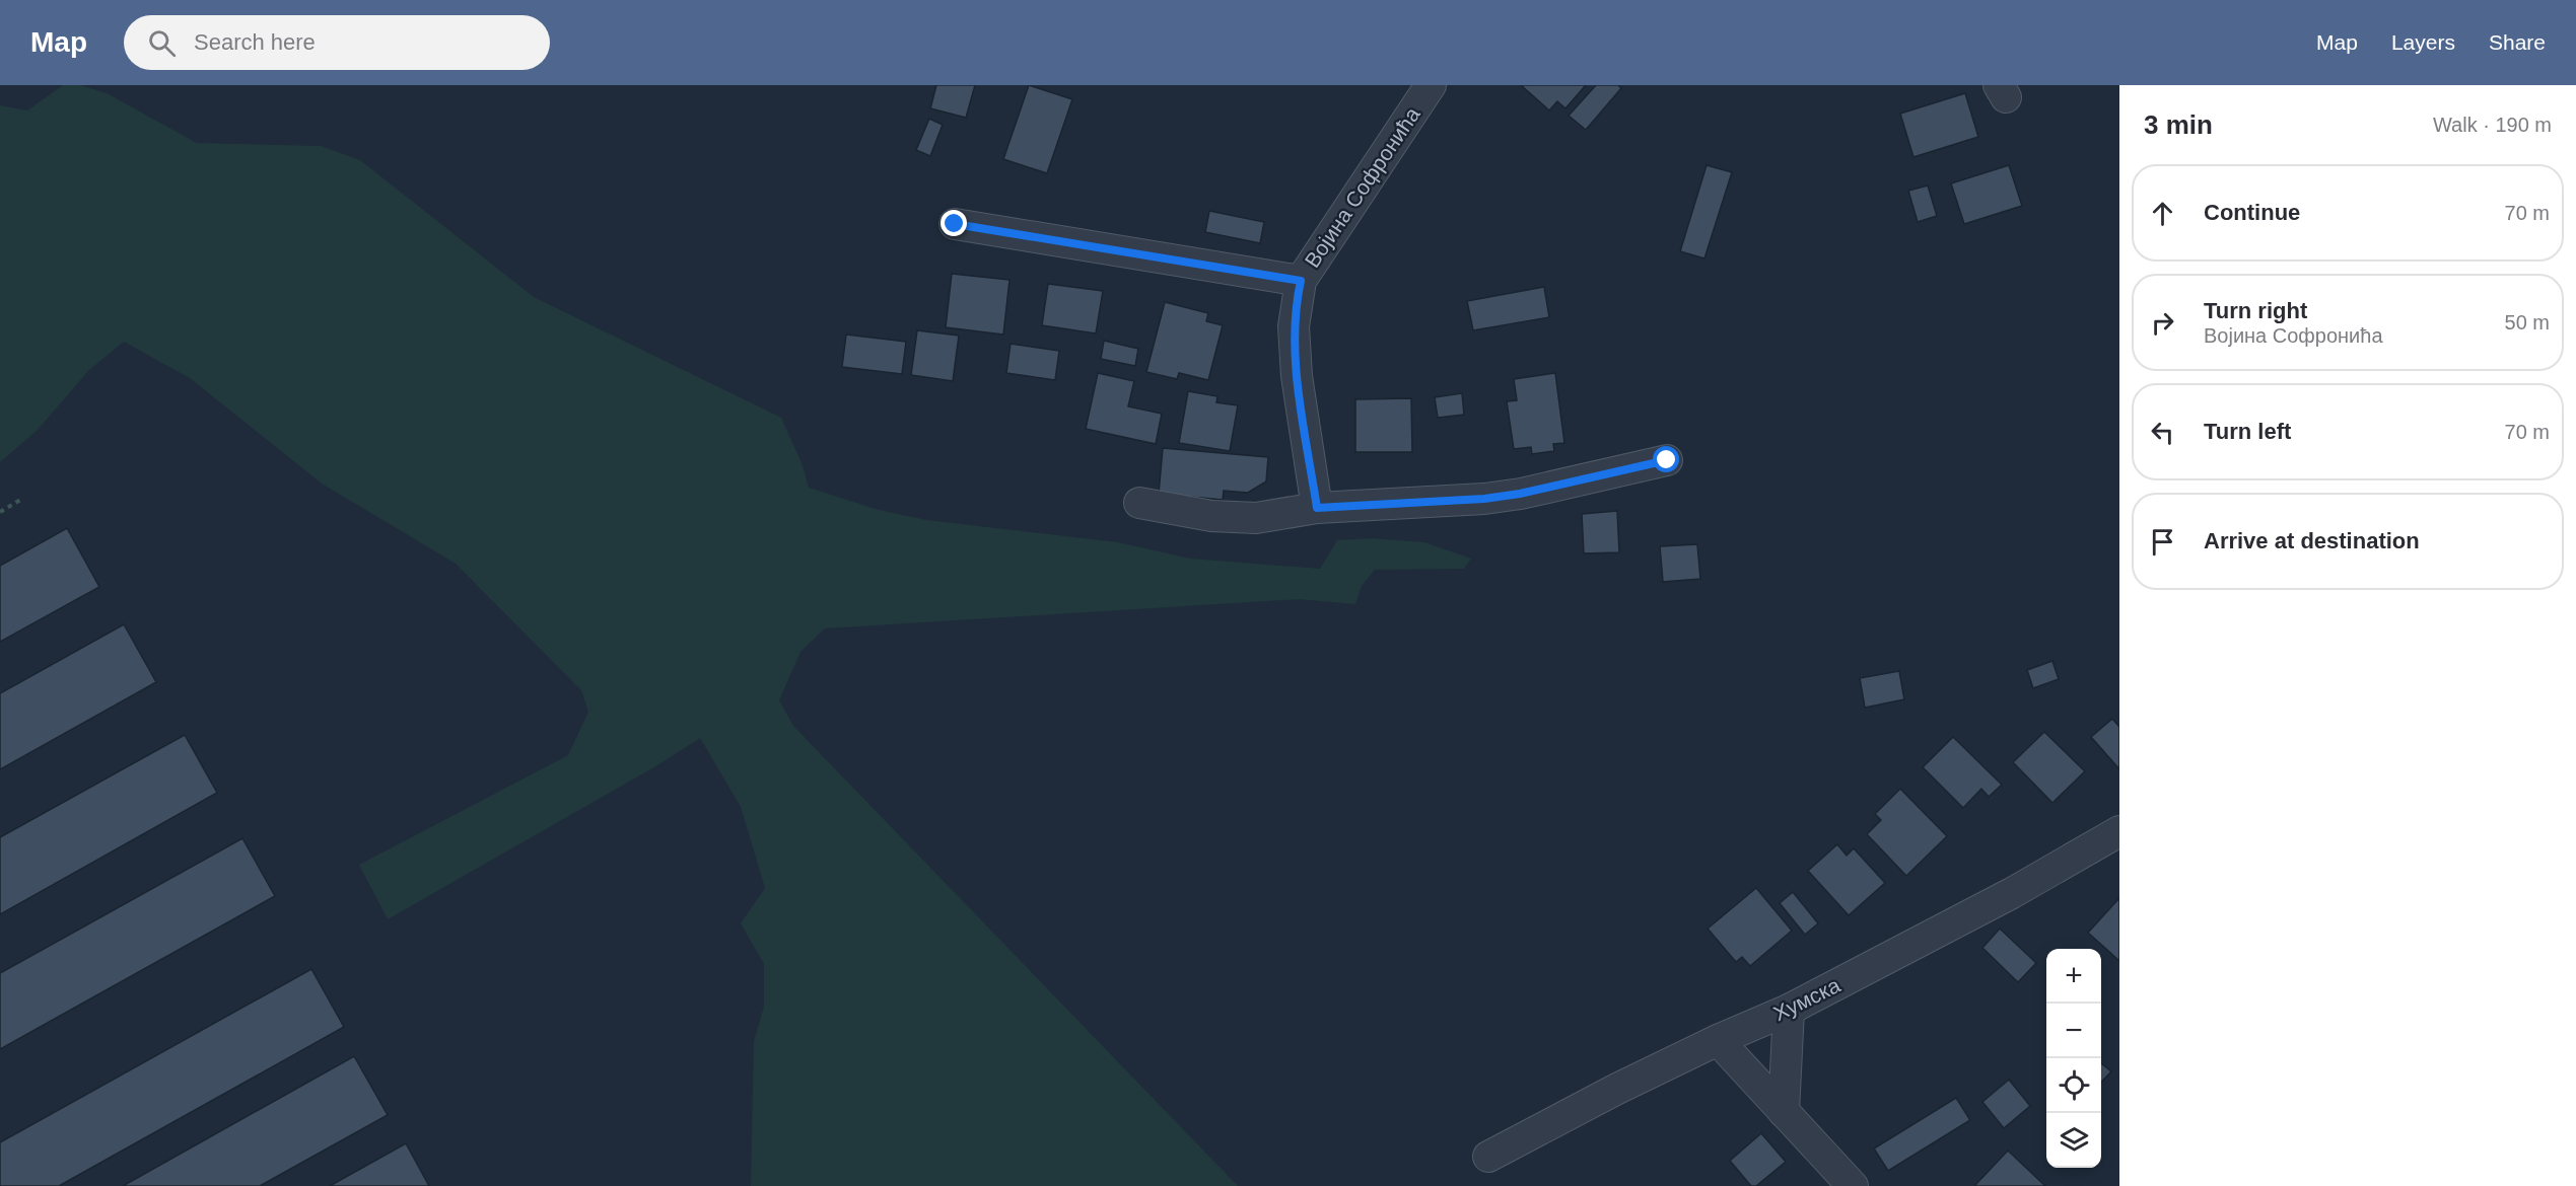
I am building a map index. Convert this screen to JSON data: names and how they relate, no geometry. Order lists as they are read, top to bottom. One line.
{"streets":{"street":["Војина Софронића","Хумска"]},"page":{"header":"Map","search":"Search here","nav":["Map","Layers","Share"],"heading":["3 min","Walk · 190 m"],"list":[["Continue","70 m"],["Turn right","Војина Софронића","50 m"],["Turn left","70 m"],"Arrive at destination"],"map_buttons":["+","−"]}}
